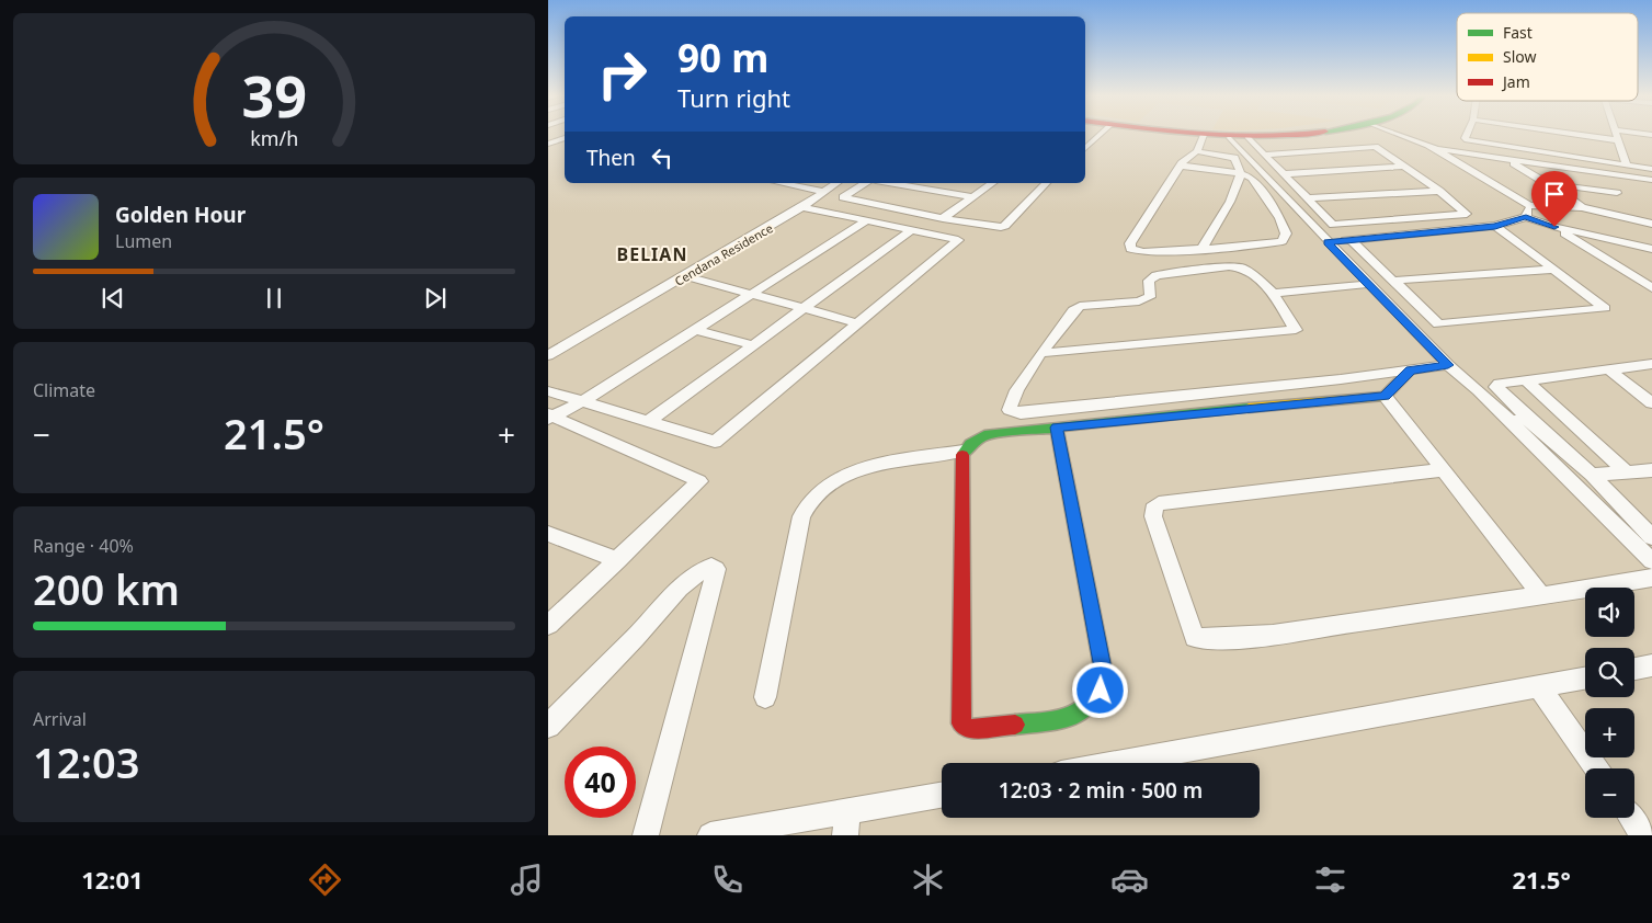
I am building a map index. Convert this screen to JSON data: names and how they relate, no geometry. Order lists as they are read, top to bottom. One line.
{"streets":{"street":["Cendana Residence"]},"districts":["BELIAN"],"legend":["Fast","Slow","Jam"],"page":{"turn":["90 m","Turn right"],"then":"Then","song":["Golden Hour","Lumen"],"tile":["Climate",["Range · 40%","200 km"],["Arrival","12:03"]],"heat":["−","21.5°","+"],"map_buttons":["+","−"],"limit":"40","trip":"12:03 · 2 min · 500 m","tabs":["12:01","21.5°"],"gauge":["39","km/h"]}}
